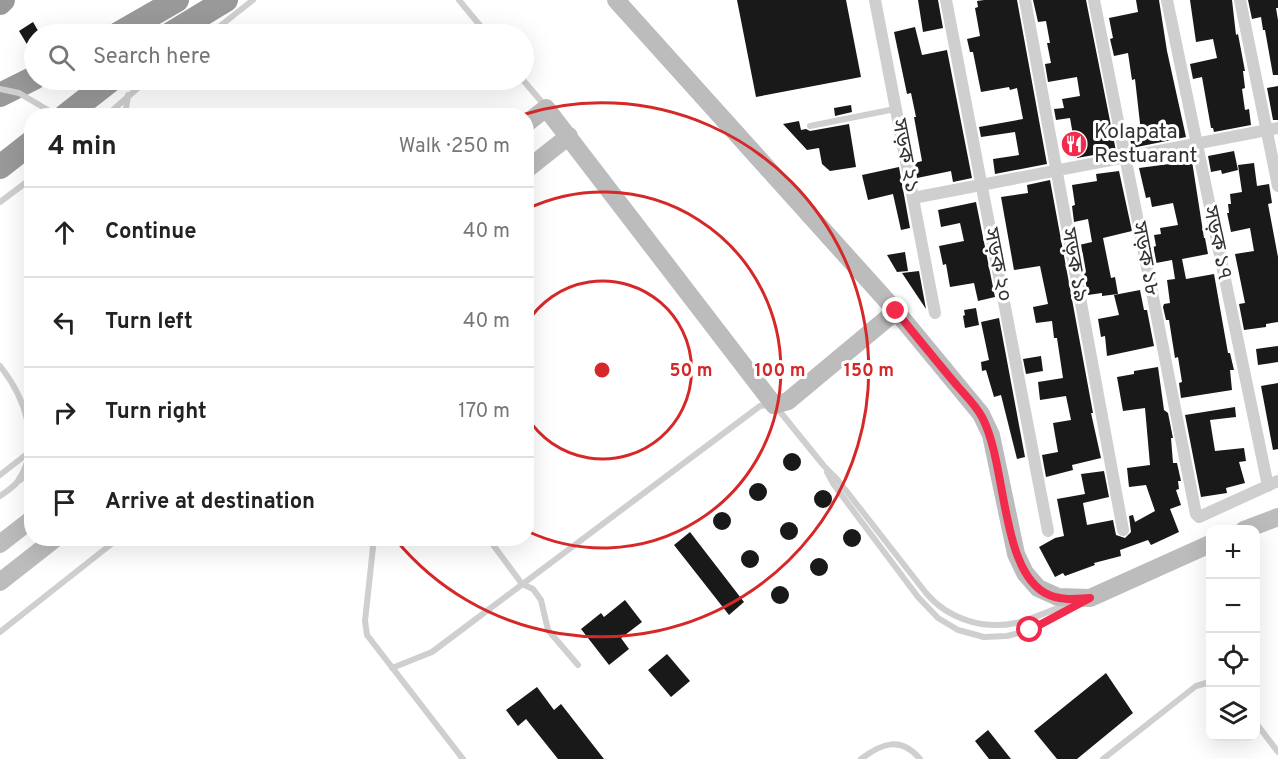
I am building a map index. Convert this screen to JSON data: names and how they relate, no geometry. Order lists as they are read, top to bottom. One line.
{"streets":{"street":["সড়ক ২১","সড়ক ১৭","সড়ক ১৮","সড়ক ২০","সড়ক ১৯"]},"crossings":[["সড়ক ১৭","সড়ক ১৮"]],"places":{"restaurant":["Kolapata Restuarant"]},"page":{"search":"Search here","heading":["4 min","Walk · 250 m"],"list":[["Continue","40 m"],["Turn left","40 m"],["Turn right","170 m"],"Arrive at destination"],"map_buttons":["+","−"]},"rings":["50 m","100 m","150 m"]}
